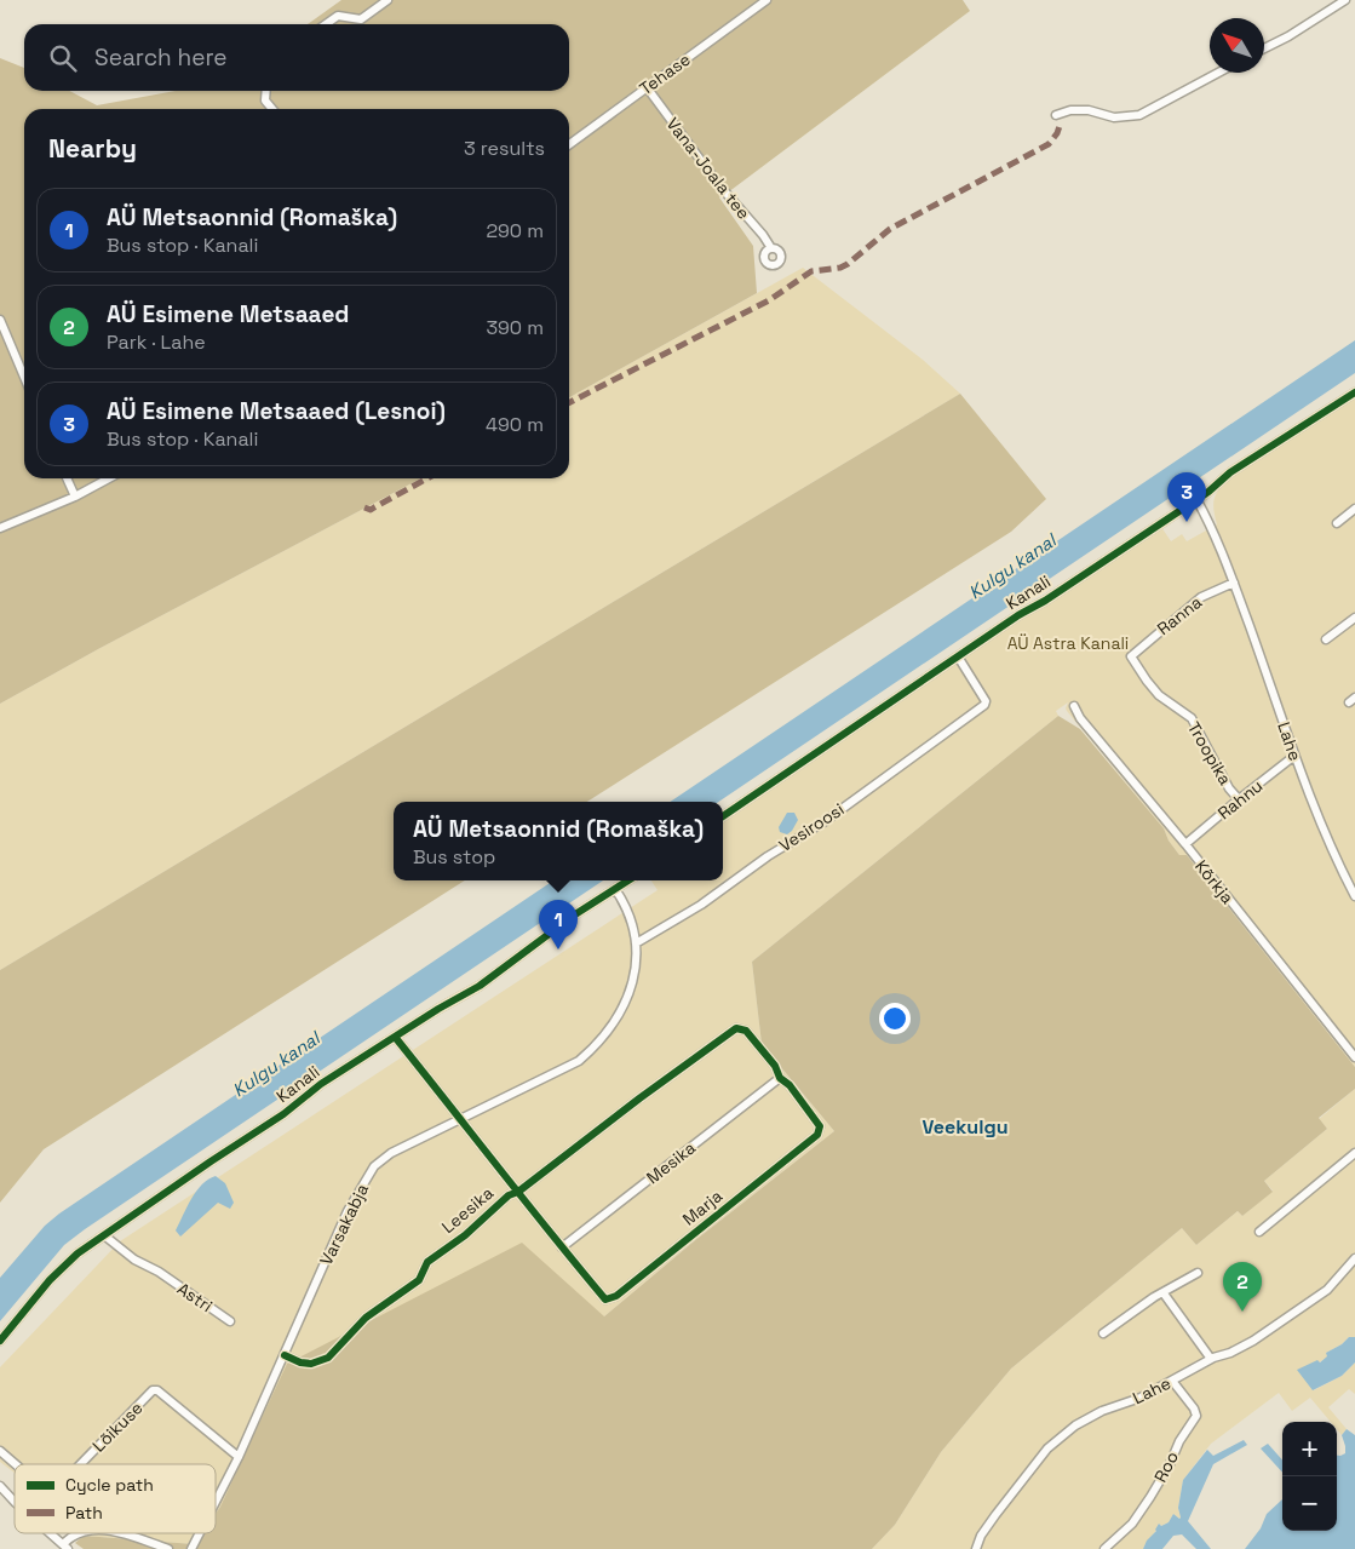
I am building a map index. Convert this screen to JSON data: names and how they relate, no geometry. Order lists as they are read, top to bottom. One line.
{"streets":{"street":["Tehase","Vana-Joala tee","Kanali","Ranna","Lahe","Troopika","Rahnu","Vesiroosi","Kõrkja","Mesika","Marja","Leesika","Varsakabja","Astri","Lõikuse","Roo"]},"crossings":[["Tehase","Vana-Joala tee"],["Kanali","Lahe"],["Kanali","Vesiroosi"],["Kanali","Astri"],["Ranna","Lahe"],["Ranna","Troopika"],["Lahe","Rahnu"],["Lahe","Roo"],["Troopika","Rahnu"],["Rahnu","Kõrkja"],["Vesiroosi","Varsakabja"],["Mesika","Marja"],["Mesika","Leesika"],["Marja","Leesika"],["Leesika","Varsakabja"],["Varsakabja","Lõikuse"]],"districts":["Veekulgu"],"water":["Kulgu kanal"],"parks":["AÜ Astra Kanali"],"legend":["Cycle path","Path"],"north":"top left","page":{"search":"Search here","heading":["Nearby","3 results"],"list":[{"mark":"1","name":"AÜ Metsaonnid (Romaška)","note":"Bus stop · Kanali","value":"290 m"},{"mark":"2","name":"AÜ Esimene Metsaaed","note":"Park · Lahe","value":"390 m"},{"mark":"3","name":"AÜ Esimene Metsaaed (Lesnoi)","note":"Bus stop · Kanali","value":"490 m"}],"pins":["3","1","2"],"popup":["AÜ Metsaonnid (Romaška)","Bus stop"],"map_buttons":["+","−"]}}
